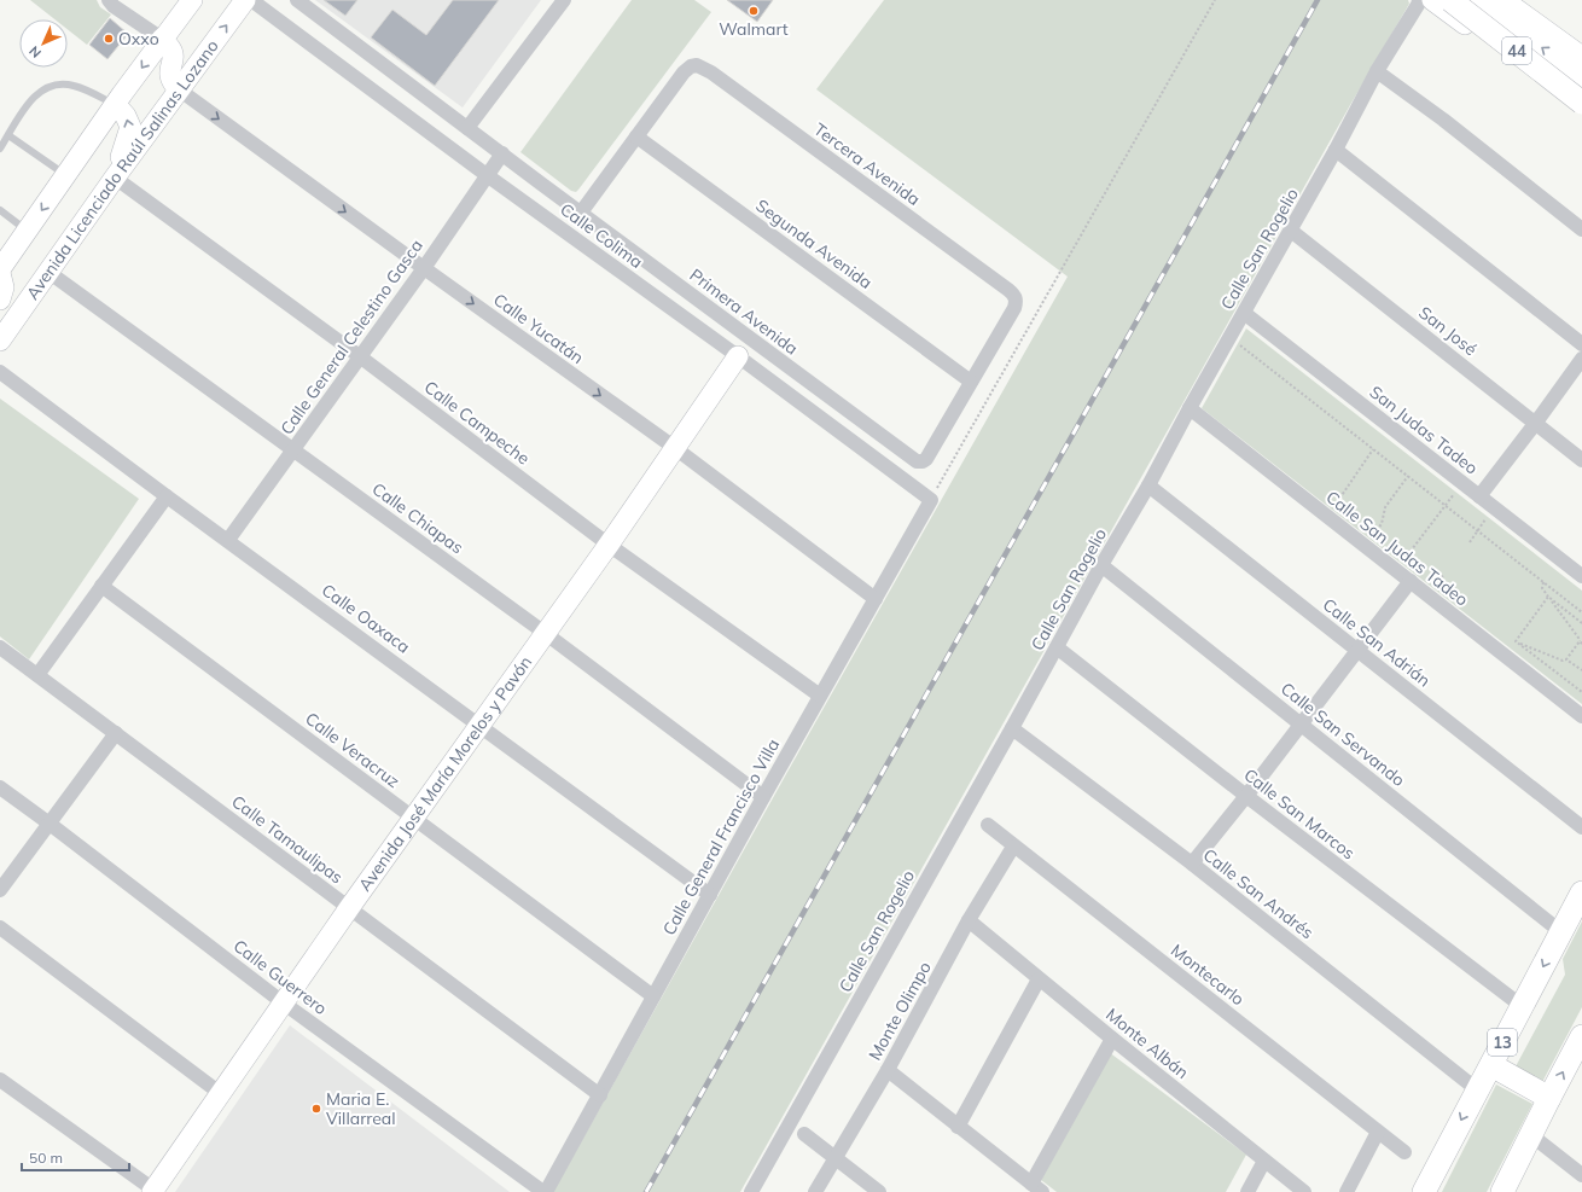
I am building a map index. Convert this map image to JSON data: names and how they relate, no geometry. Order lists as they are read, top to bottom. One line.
{"streets":{"main road":["44","Avenida Licenciado Raúl Salinas Lozano","Avenida José María Morelos y Pavón","13"],"street":["Tercera Avenida","Calle Colima","Segunda Avenida","Calle San Rogelio","Primera Avenida","Calle Yucatán","San José","Calle General Celestino Gasca","Calle Campeche","San Judas Tadeo","Calle Chiapas","Calle San Judas Tadeo","Calle Oaxaca","Calle San Adrián","Calle San Servando","Calle Veracruz","Calle San Marcos","Calle General Francisco Villa","Calle Tamaulipas","Calle San Andrés","Montecarlo","Calle Guerrero","Monte Olimpo","Monte Albán"]},"crossings":[["Tercera Avenida","Segunda Avenida"],["Tercera Avenida","Primera Avenida"],["Avenida Licenciado Raúl Salinas Lozano","Calle Yucatán"],["Avenida Licenciado Raúl Salinas Lozano","Calle Campeche"],["Avenida Licenciado Raúl Salinas Lozano","Calle Chiapas"],["Calle Colima","Calle General Celestino Gasca"],["Calle Colima","Avenida José María Morelos y Pavón"],["Calle Colima","Calle General Francisco Villa"],["Segunda Avenida","Primera Avenida"],["Calle San Rogelio","San José"],["Calle San Rogelio","San Judas Tadeo"],["Calle San Rogelio","Calle San Judas Tadeo"],["Calle San Rogelio","Calle San Adrián"],["Calle San Rogelio","Calle San Servando"],["Calle San Rogelio","Calle San Marcos"],["Calle San Rogelio","Calle San Andrés"],["Primera Avenida","Calle General Celestino Gasca"],["Calle Yucatán","Calle General Celestino Gasca"],["Calle Yucatán","Avenida José María Morelos y Pavón"],["Calle Yucatán","Calle General Francisco Villa"],["Calle General Celestino Gasca","Calle Campeche"],["Calle General Celestino Gasca","Calle Chiapas"],["Calle General Celestino Gasca","Calle Oaxaca"],["Calle Campeche","Avenida José María Morelos y Pavón"],["Calle Campeche","Calle General Francisco Villa"],["Calle Chiapas","Avenida José María Morelos y Pavón"],["Calle Chiapas","Calle General Francisco Villa"],["Calle Oaxaca","Avenida José María Morelos y Pavón"],["Calle Oaxaca","Calle General Francisco Villa"],["Calle San Servando","13"],["Calle Veracruz","Avenida José María Morelos y Pavón"],["Calle Veracruz","Calle General Francisco Villa"],["Avenida José María Morelos y Pavón","Calle Tamaulipas"],["Avenida José María Morelos y Pavón","Calle Guerrero"],["Calle San Marcos","13"],["Calle General Francisco Villa","Calle Tamaulipas"],["Calle General Francisco Villa","Calle Guerrero"],["Calle San Andrés","13"],["Montecarlo","Monte Olimpo"],["Monte Olimpo","Monte Albán"]],"one_way":["Calle Yucatán"],"places":["Walmart","Oxxo","Maria E. Villarreal"],"scale_bar":"50 m","north":"bottom left"}
